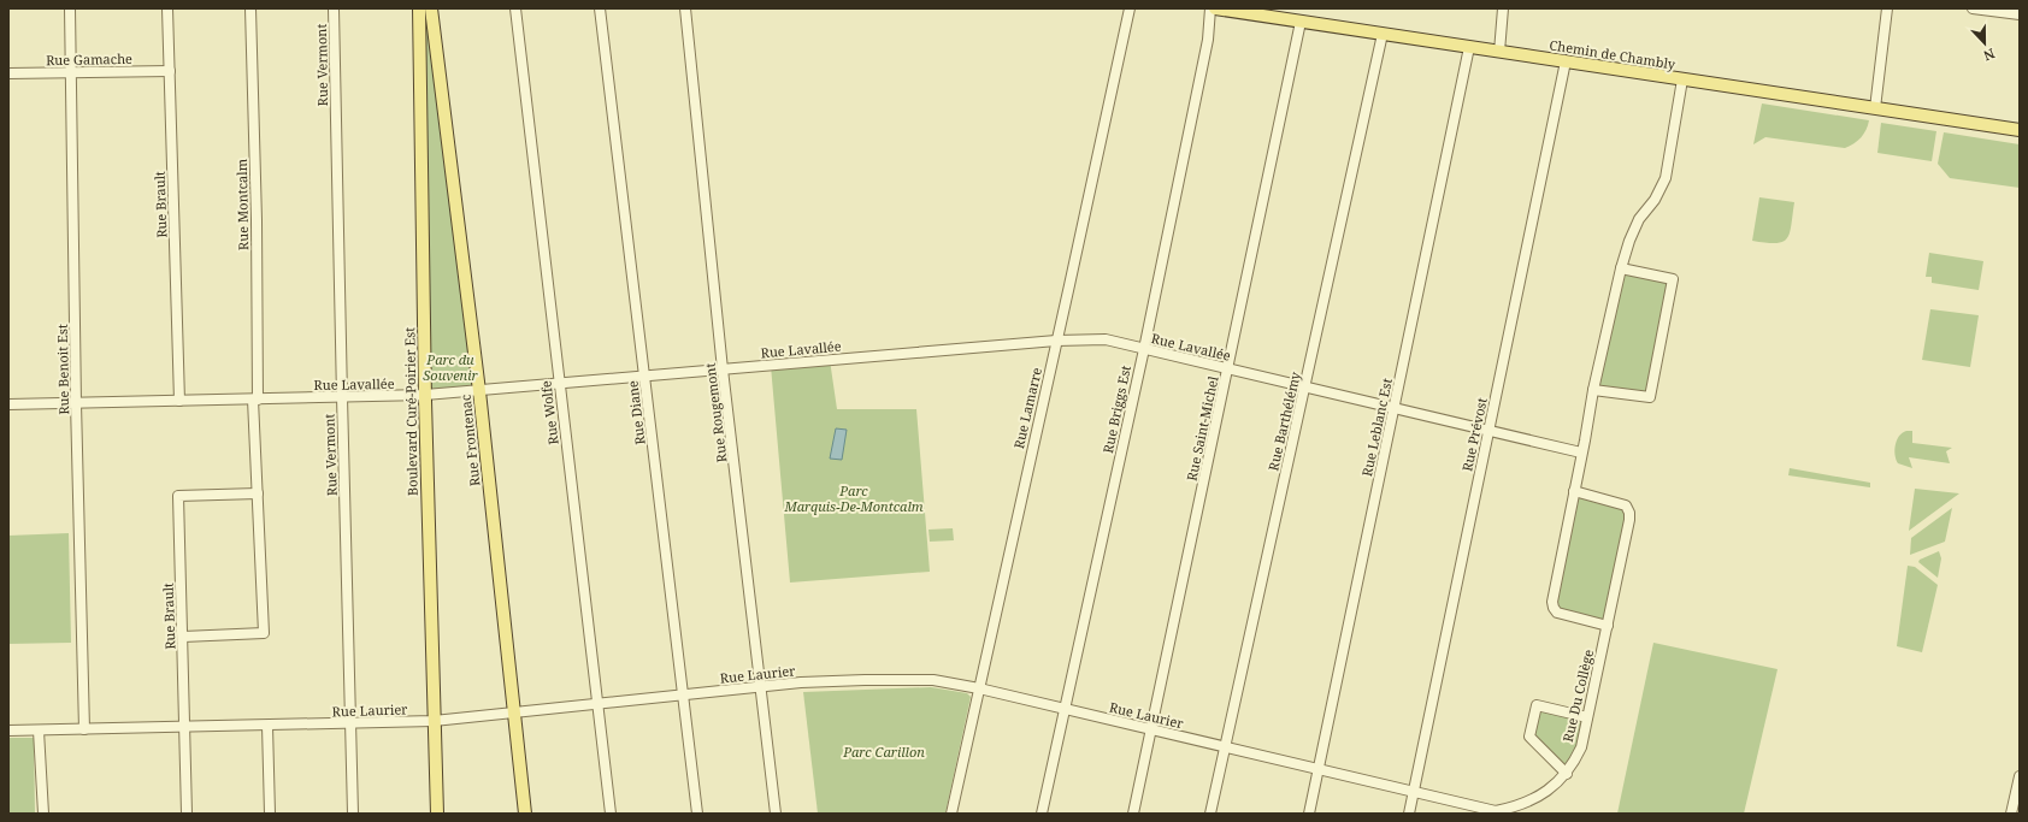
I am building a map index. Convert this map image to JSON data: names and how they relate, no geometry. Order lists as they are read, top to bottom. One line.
{"streets":{"main road":["Chemin de Chambly","Boulevard Curé-Poirier Est","Rue Frontenac"],"street":["Rue Gamache","Rue Vermont","Rue Brault","Rue Montcalm","Rue Lavallée","Rue Benoit Est","Rue Lamarre","Rue Briggs Est","Rue Wolfe","Rue Diane","Rue Rougemont","Rue Barthélémy","Rue Leblanc Est","Rue Saint-Michel","Rue Prévost","Rue Laurier","Rue Du Collège"]},"crossings":[["Chemin de Chambly","Rue Barthélémy"],["Chemin de Chambly","Rue Leblanc Est"],["Chemin de Chambly","Rue Saint-Michel"],["Chemin de Chambly","Rue Prévost"],["Rue Gamache","Rue Brault"],["Rue Gamache","Rue Benoit Est"],["Rue Vermont","Rue Lavallée"],["Rue Vermont","Rue Laurier"],["Rue Brault","Rue Montcalm"],["Rue Brault","Rue Lavallée"],["Rue Brault","Rue Laurier"],["Rue Montcalm","Rue Lavallée"],["Rue Lavallée","Rue Benoit Est"],["Rue Lavallée","Rue Lamarre"],["Rue Lavallée","Rue Briggs Est"],["Rue Lavallée","Boulevard Curé-Poirier Est"],["Rue Lavallée","Rue Wolfe"],["Rue Lavallée","Rue Diane"],["Rue Lavallée","Rue Rougemont"],["Rue Lavallée","Rue Barthélémy"],["Rue Lavallée","Rue Leblanc Est"],["Rue Lavallée","Rue Saint-Michel"],["Rue Lavallée","Rue Prévost"],["Rue Lavallée","Rue Frontenac"],["Rue Benoit Est","Rue Laurier"],["Rue Lamarre","Rue Laurier"],["Rue Briggs Est","Rue Laurier"],["Boulevard Curé-Poirier Est","Rue Laurier"],["Rue Wolfe","Rue Laurier"],["Rue Diane","Rue Laurier"],["Rue Rougemont","Rue Laurier"],["Rue Barthélémy","Rue Laurier"],["Rue Leblanc Est","Rue Laurier"],["Rue Saint-Michel","Rue Laurier"],["Rue Prévost","Rue Laurier"],["Rue Frontenac","Rue Laurier"],["Rue Laurier","Rue Du Collège"]],"parks":["Parc du Souvenir","Parc Marquis-De-Montcalm","Parc Carillon"],"north":"bottom"}
